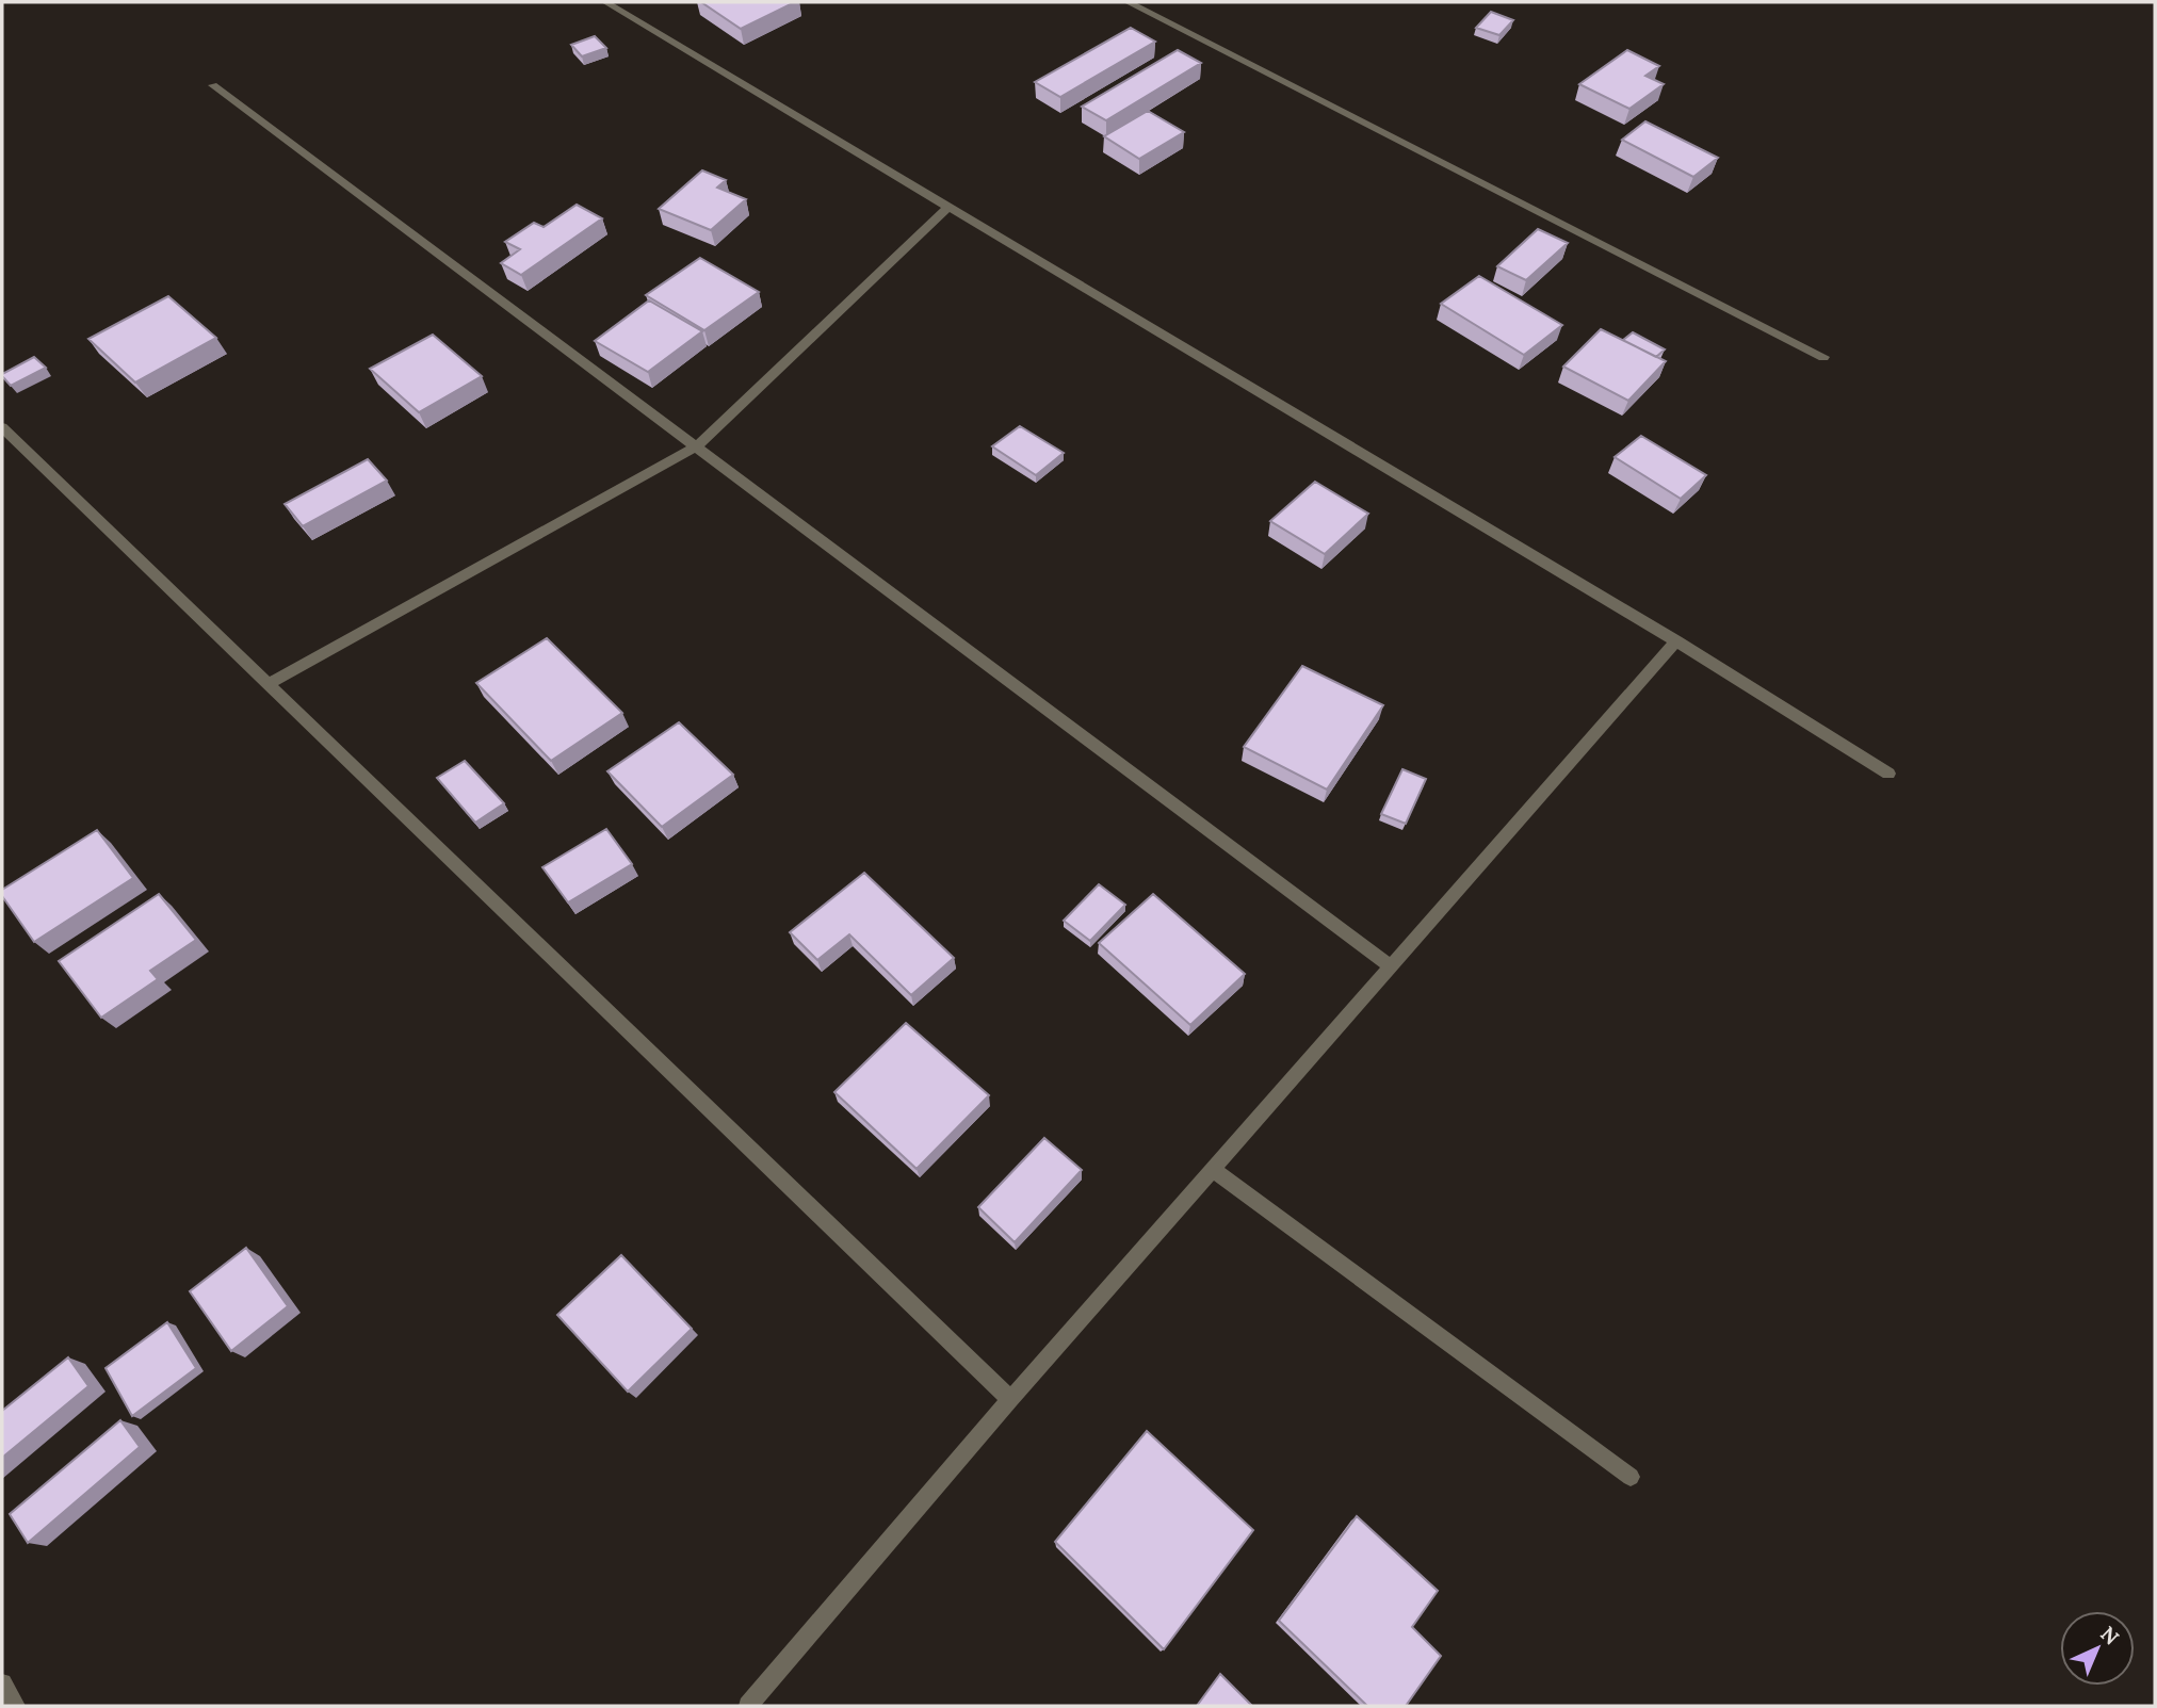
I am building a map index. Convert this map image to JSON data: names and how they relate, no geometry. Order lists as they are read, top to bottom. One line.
{"north":"top right"}
